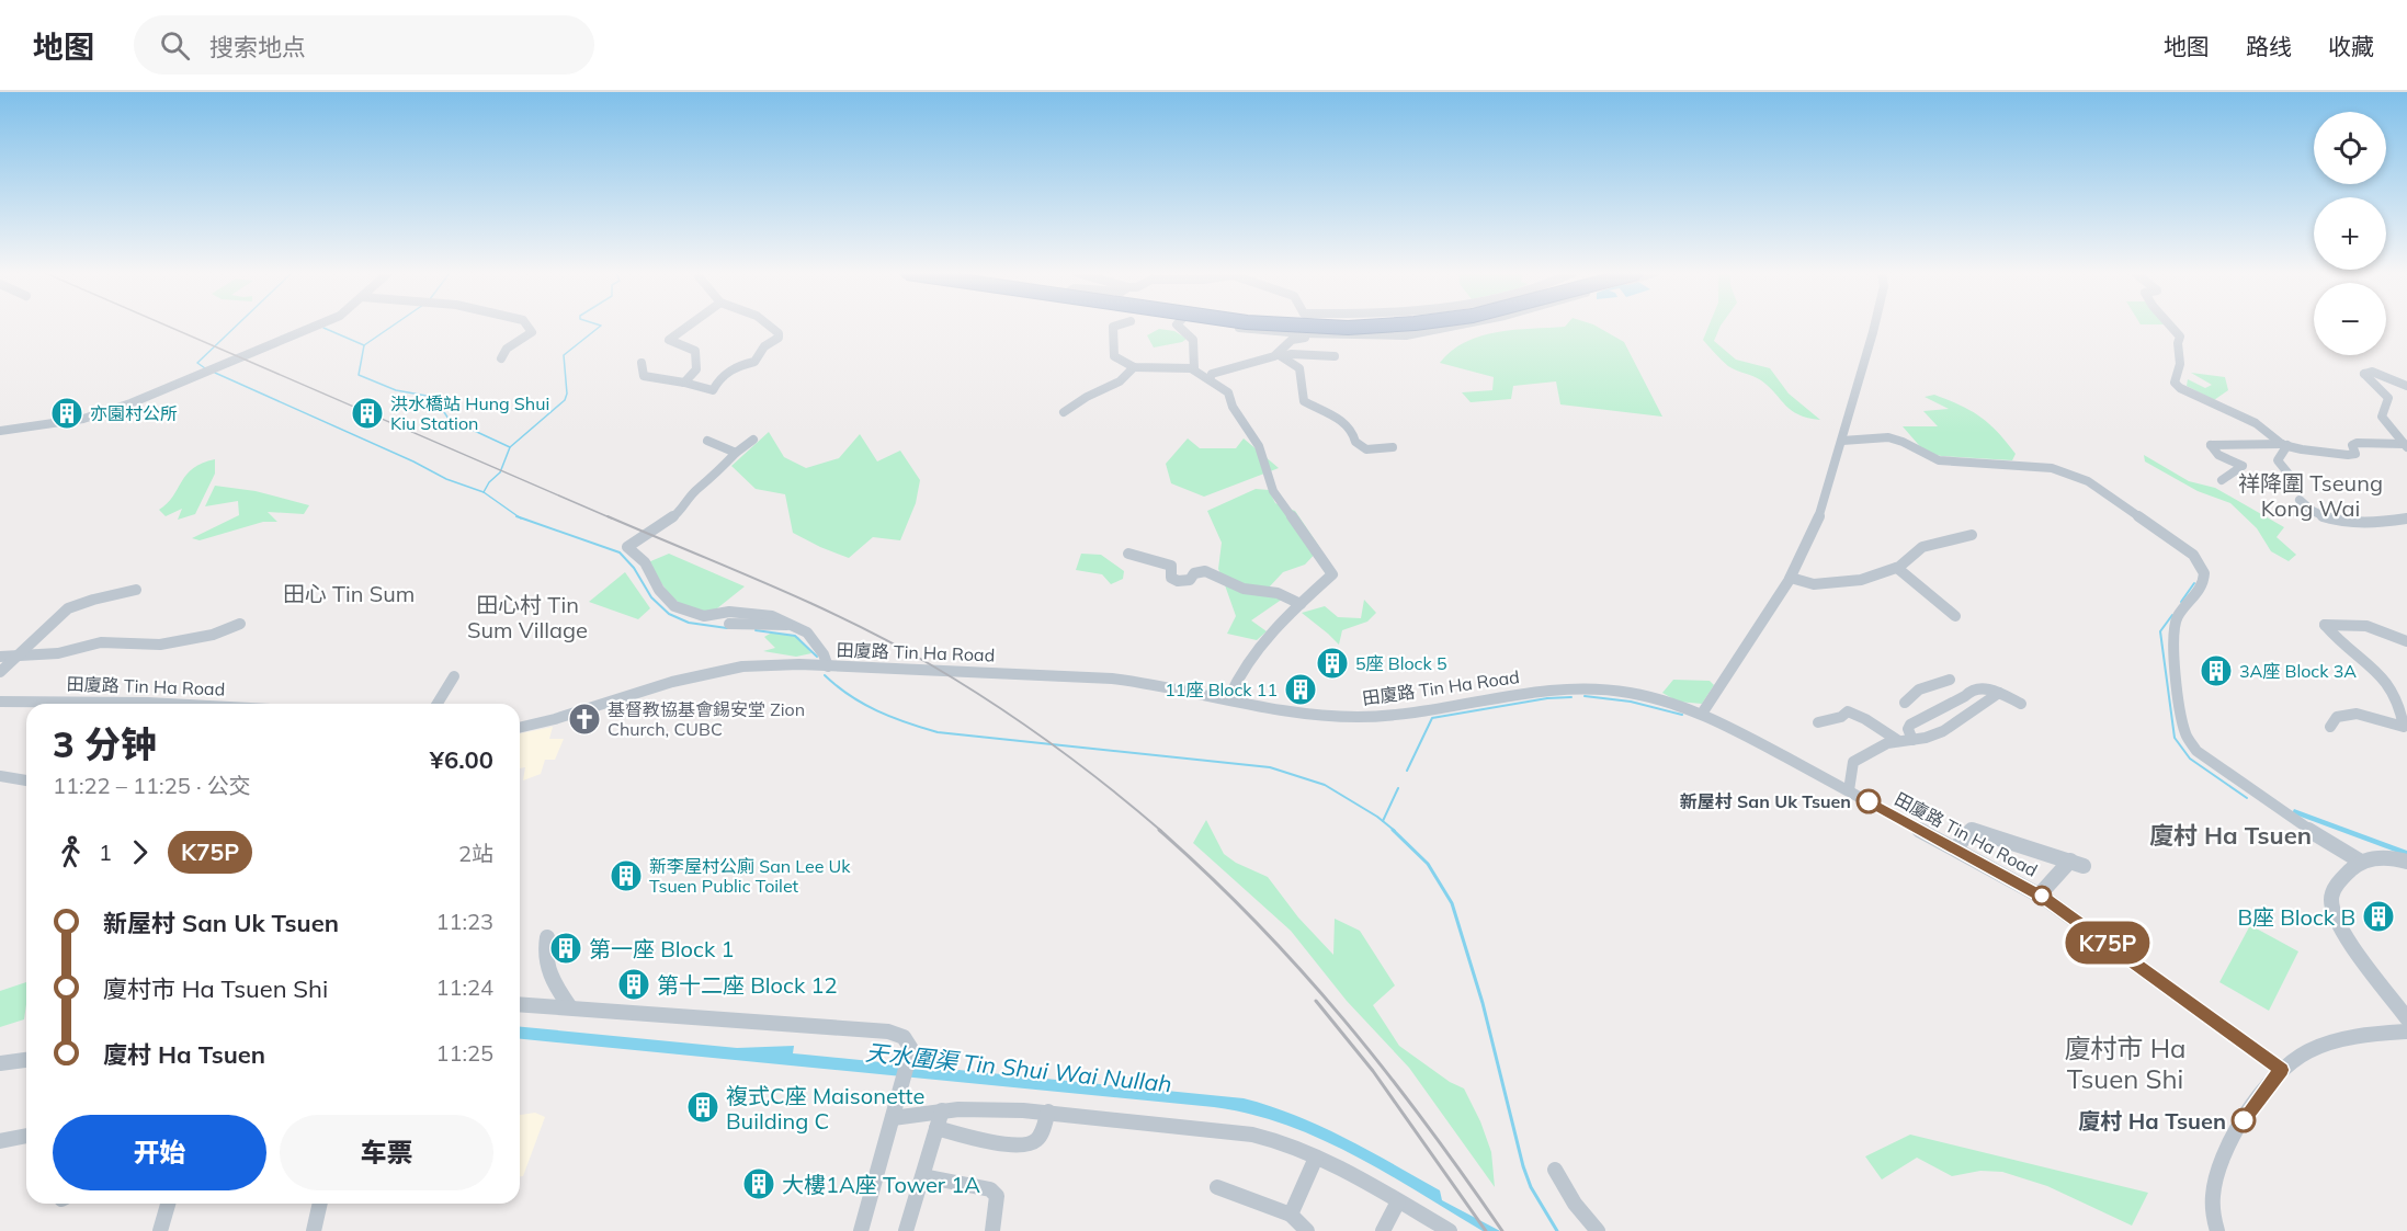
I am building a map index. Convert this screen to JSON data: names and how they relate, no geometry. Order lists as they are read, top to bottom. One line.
{"streets":{"street":["田廈路 Tin Ha Road"]},"districts":["祥降圍 Tseung Kong Wai","田心 Tin Sum","田心村 Tin Sum Village","廈村 Ha Tsuen","廈村市 Ha Tsuen Shi"],"water":["天水圍渠 Tin Shui Wai Nullah"],"places":{"building":["亦園村公所","洪水橋站 Hung Shui Kiu Station","5座 Block 5","3A座 Block 3A","11座 Block 11","新李屋村公廁 San Lee Uk Tsuen Public Toilet","B座 Block B","第一座 Block 1","第十二座 Block 12","複式C座 Maisonette Building C","大樓1A座 Tower 1A"],"church":["基督教協基會錫安堂 Zion Church, CUBC"],"other":["新屋村 San Uk Tsuen","廈村 Ha Tsuen"]},"lines":["bus line K75P"],"page":{"header":"地图","search":"搜索地点","nav":["地图","路线","收藏"],"on_map":"K75P","map_buttons":["+","−"],"heading":["3 分钟","11:22 – 11:25 · 公交","¥6.00"],"legs":["1","K75P","2站"],"list":[{"name":"新屋村 San Uk Tsuen","value":"11:23"},{"name":"廈村市 Ha Tsuen Shi","value":"11:24"},{"name":"廈村 Ha Tsuen","value":"11:25"}],"buttons":["开始","车票"]}}
